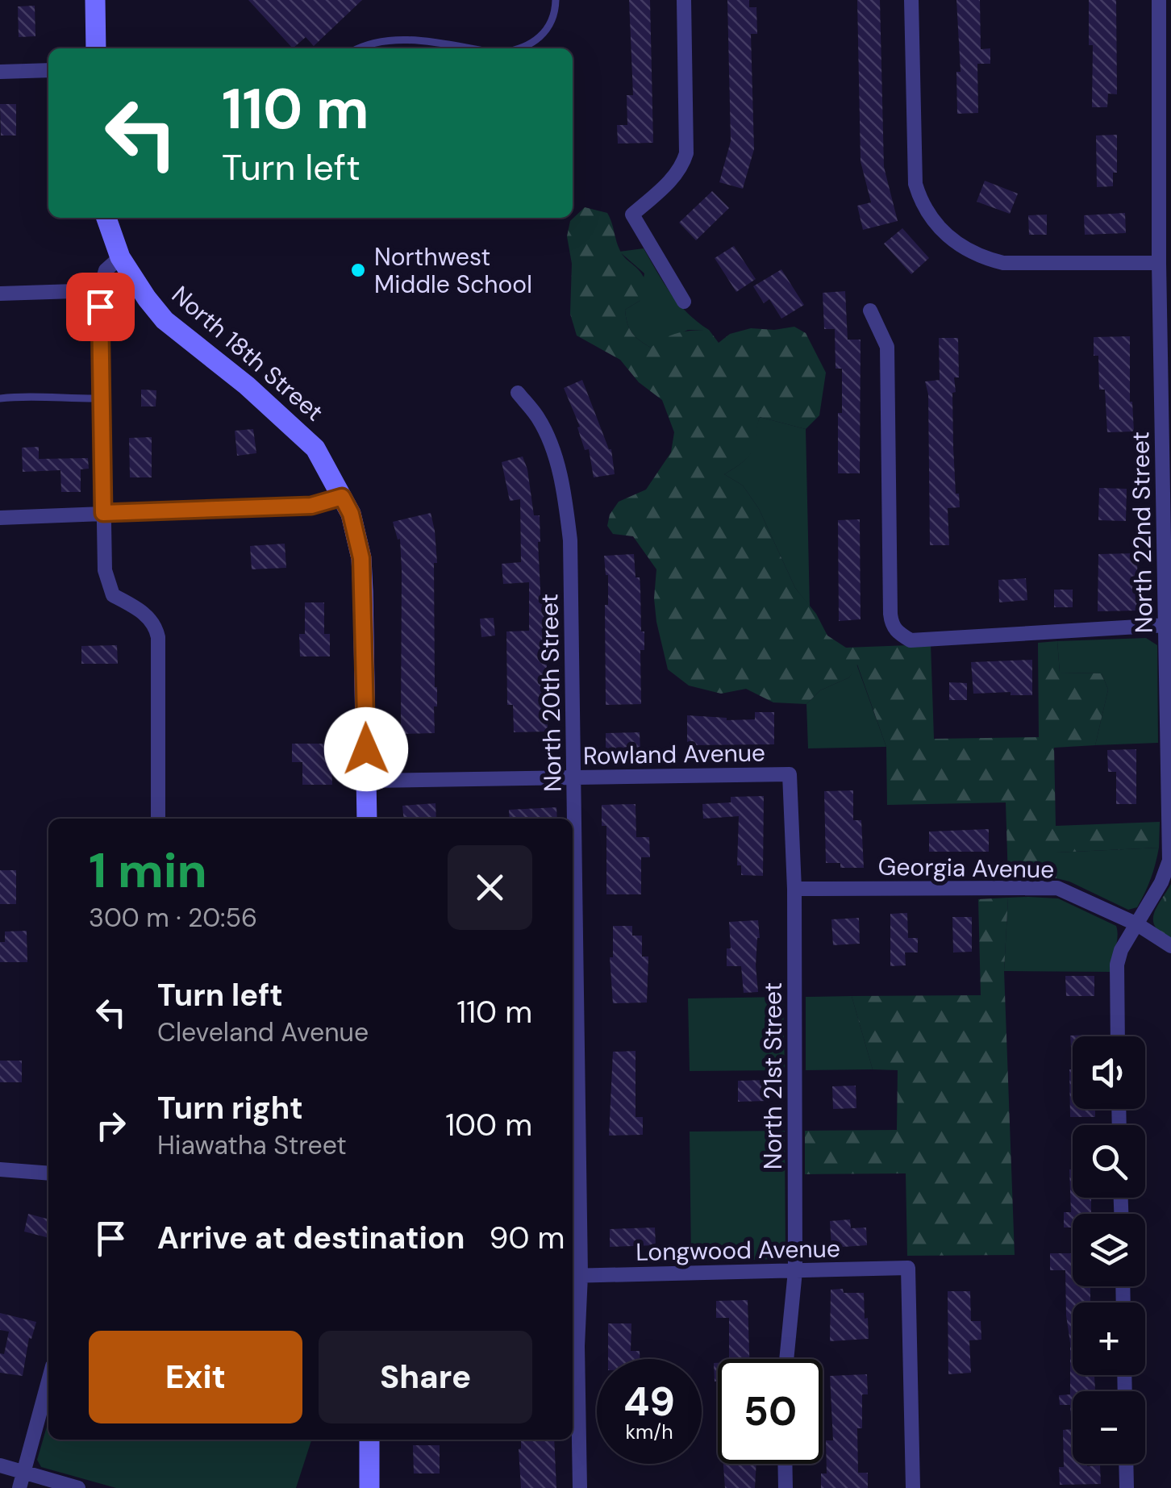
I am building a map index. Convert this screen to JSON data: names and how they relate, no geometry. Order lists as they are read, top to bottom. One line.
{"streets":{"main road":["North 18th Street"],"street":["North 22nd Street","North 20th Street","Rowland Avenue","Georgia Avenue","North 21st Street","Longwood Avenue"]},"crossings":[["North 18th Street","Rowland Avenue"],["North 22nd Street","Georgia Avenue"],["North 20th Street","Rowland Avenue"],["North 20th Street","Longwood Avenue"],["Rowland Avenue","North 21st Street"],["Georgia Avenue","North 21st Street"],["North 21st Street","Longwood Avenue"]],"places":["Northwest Middle School"],"page":{"turn":["110 m","Turn left"],"heading":["1 min","300 m · 20:56"],"list":[{"name":"Turn left","note":"Cleveland Avenue","value":"110 m"},{"name":"Turn right","note":"Hiawatha Street","value":"100 m"},{"name":"Arrive at destination","value":"90 m"}],"map_buttons":["+","−"],"buttons":["Exit","Share"],"speed":"49 km/h","limit":"50"}}
